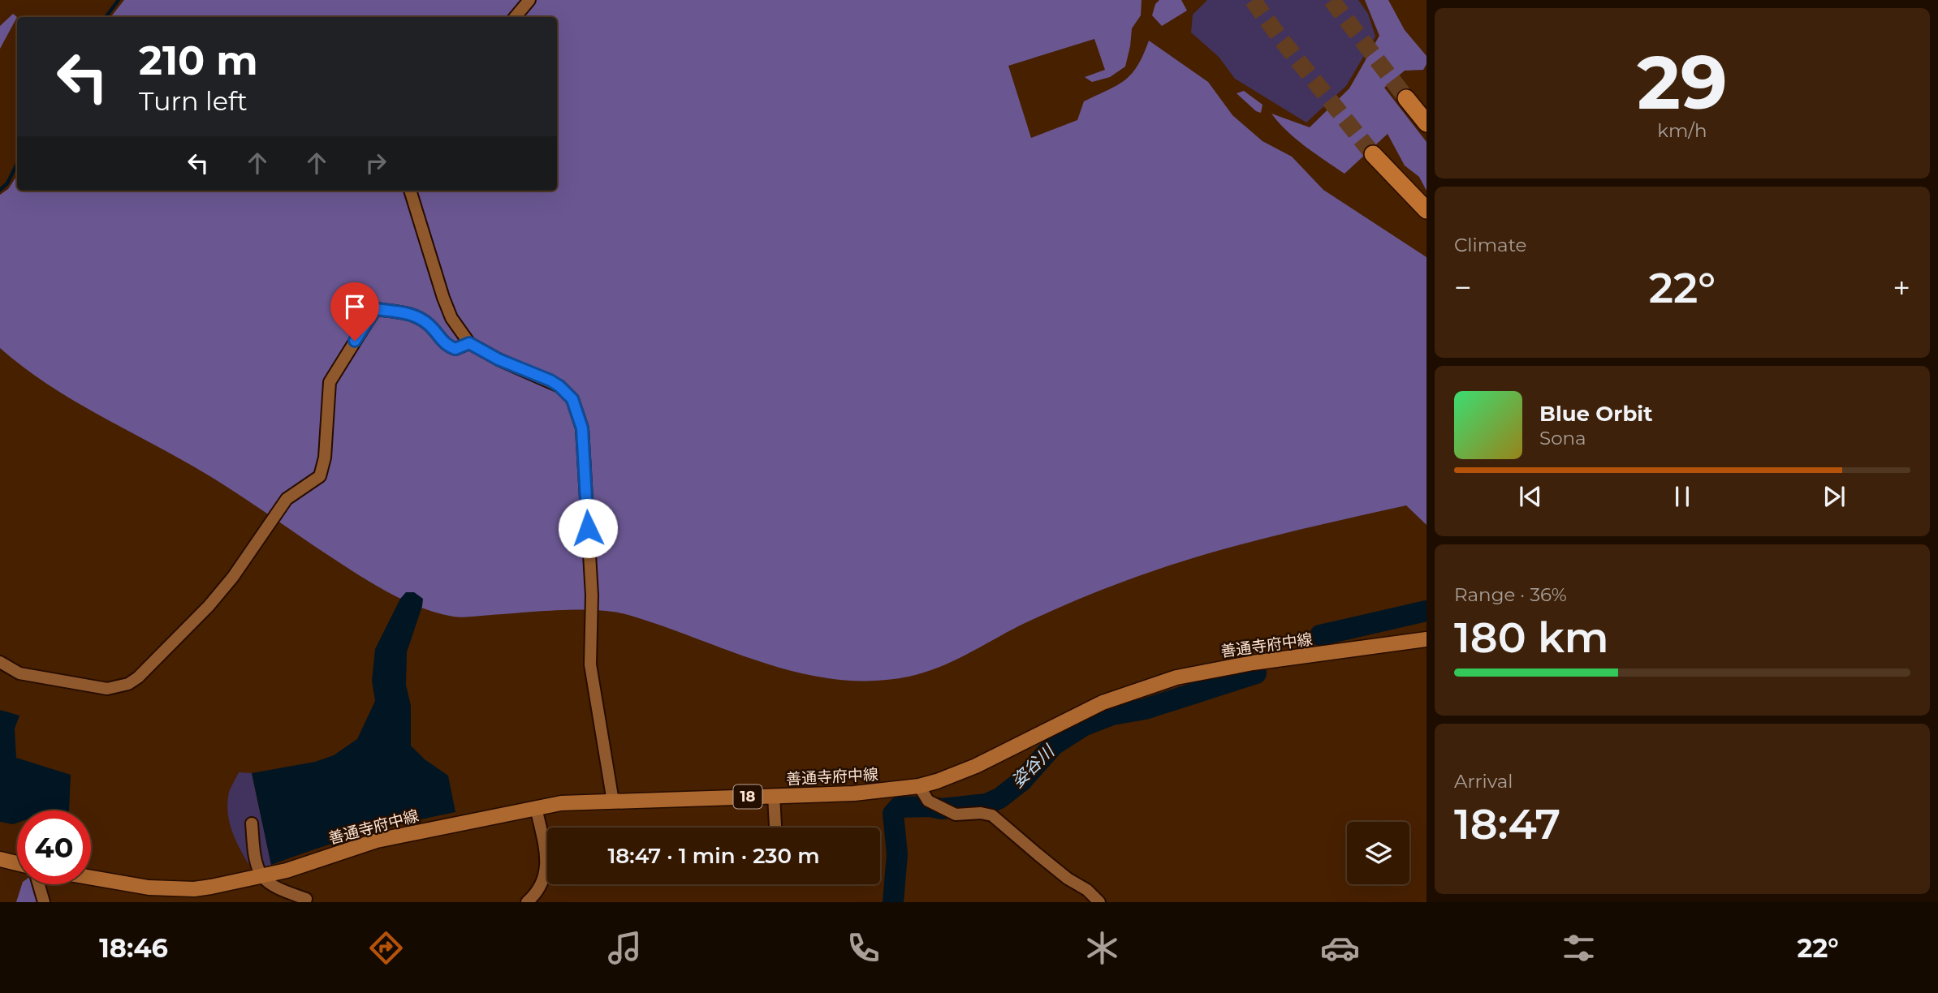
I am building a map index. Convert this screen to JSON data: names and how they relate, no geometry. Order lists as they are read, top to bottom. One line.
{"streets":{"main road":["善通寺府中線","18"]},"water":["姿谷川"],"page":{"tile":[["29","km/h"],"Climate",["Range · 36%","180 km"],["Arrival","18:47"]],"turn":["210 m","Turn left"],"heat":["−","22°","+"],"song":["Blue Orbit","Sona"],"limit":"40","trip":"18:47 · 1 min · 230 m","tabs":["18:46","22°"]}}
